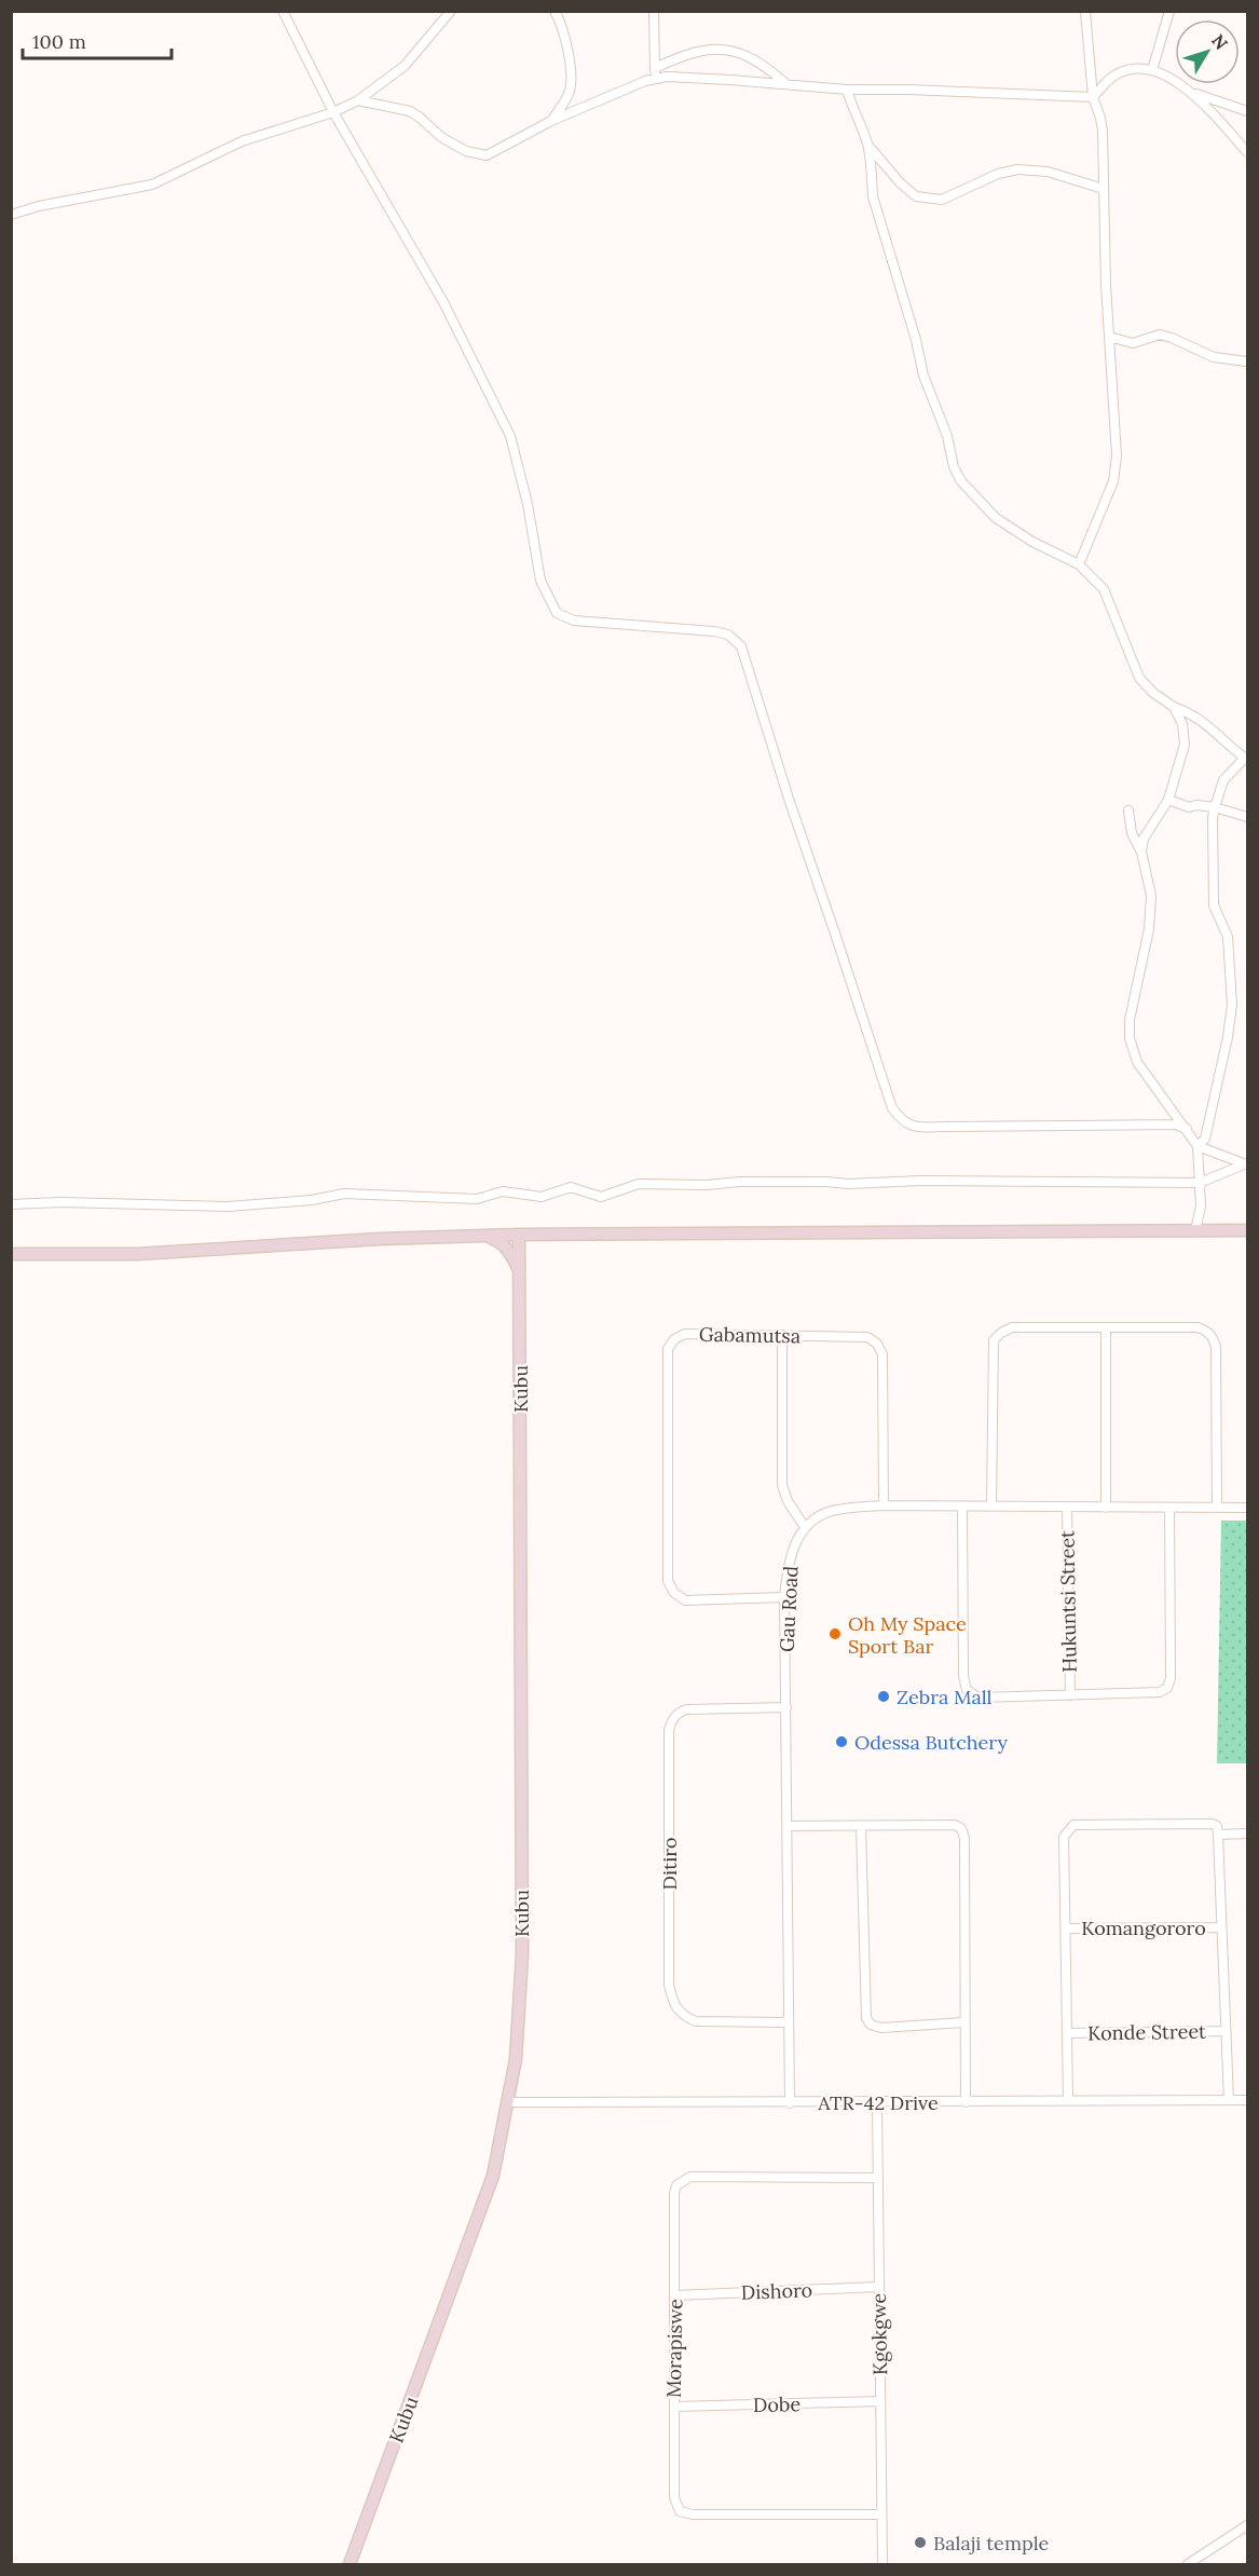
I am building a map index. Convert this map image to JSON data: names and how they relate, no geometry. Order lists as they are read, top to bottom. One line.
{"streets":{"main road":["Kubu"],"street":["Gabamutsa","Hukuntsi Street","Gau Road","Ditiro","Komangororo","Konde Street","ATR-42 Drive","Dishoro","Kgokgwe","Morapiswe","Dobe"]},"crossings":[["Gabamutsa","Gau Road"],["Kubu","ATR-42 Drive"],["Gau Road","Ditiro"],["Gau Road","ATR-42 Drive"],["ATR-42 Drive","Kgokgwe"],["Dishoro","Kgokgwe"],["Dishoro","Morapiswe"],["Kgokgwe","Morapiswe"],["Kgokgwe","Dobe"],["Morapiswe","Dobe"]],"places":["Oh My Space Sport Bar","Zebra Mall","Odessa Butchery","Balaji temple"],"scale_bar":"100 m","north":"top right"}
